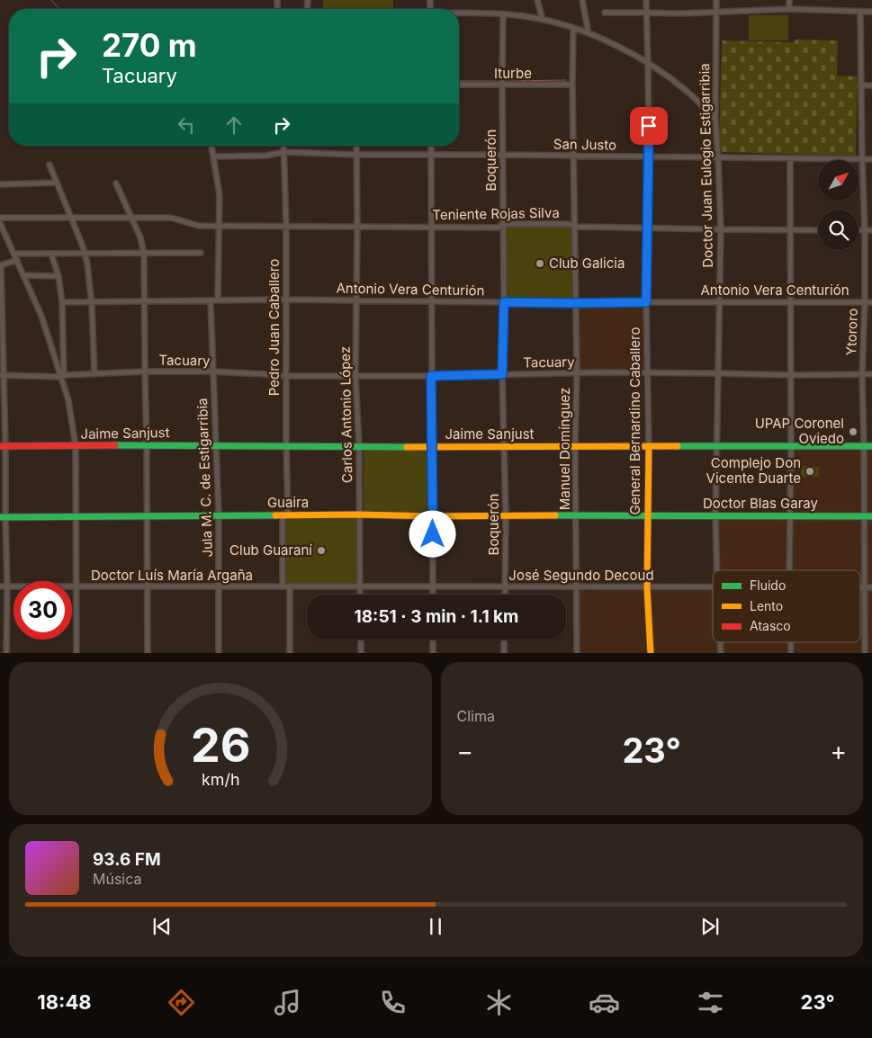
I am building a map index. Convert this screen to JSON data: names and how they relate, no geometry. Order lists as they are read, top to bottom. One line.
{"streets":{"street":["Iturbe","San Justo","Boquerón","Doctor Juan Eulogio Estigarribia","Teniente Rojas Silva","Antonio Vera Centurión","Pedro Juan Caballero","Ytororo","Tacuary","Carlos Antonio López","General Bernardino Caballero","Jaime Sanjust","Manuel Domínguez","Jula M. C. de Estigarribia","Guaira","Doctor Blas Garay","Doctor Luís María Argaña","José Segundo Decoud"]},"crossings":[["Iturbe","Boquerón"],["Iturbe","Manuel Domínguez"],["San Justo","Boquerón"],["San Justo","Doctor Juan Eulogio Estigarribia"],["San Justo","Pedro Juan Caballero"],["San Justo","Ytororo"],["San Justo","Carlos Antonio López"],["San Justo","General Bernardino Caballero"],["San Justo","Manuel Domínguez"],["Boquerón","Teniente Rojas Silva"],["Boquerón","Antonio Vera Centurión"],["Boquerón","Tacuary"],["Boquerón","Jaime Sanjust"],["Boquerón","Guaira"],["Boquerón","José Segundo Decoud"],["Doctor Juan Eulogio Estigarribia","Teniente Rojas Silva"],["Doctor Juan Eulogio Estigarribia","Antonio Vera Centurión"],["Doctor Juan Eulogio Estigarribia","Tacuary"],["Doctor Juan Eulogio Estigarribia","Jaime Sanjust"],["Doctor Juan Eulogio Estigarribia","Doctor Blas Garay"],["Teniente Rojas Silva","Pedro Juan Caballero"],["Teniente Rojas Silva","Carlos Antonio López"],["Teniente Rojas Silva","General Bernardino Caballero"],["Teniente Rojas Silva","Manuel Domínguez"],["Antonio Vera Centurión","Pedro Juan Caballero"],["Antonio Vera Centurión","Ytororo"],["Antonio Vera Centurión","Carlos Antonio López"],["Antonio Vera Centurión","General Bernardino Caballero"],["Antonio Vera Centurión","Manuel Domínguez"],["Antonio Vera Centurión","Jula M. C. de Estigarribia"],["Pedro Juan Caballero","Tacuary"],["Pedro Juan Caballero","Jaime Sanjust"],["Pedro Juan Caballero","Guaira"],["Pedro Juan Caballero","Doctor Luís María Argaña"],["Ytororo","Tacuary"],["Ytororo","Jaime Sanjust"],["Ytororo","Doctor Blas Garay"],["Ytororo","José Segundo Decoud"],["Tacuary","Carlos Antonio López"],["Tacuary","General Bernardino Caballero"],["Tacuary","Manuel Domínguez"],["Tacuary","Jula M. C. de Estigarribia"],["Carlos Antonio López","Jaime Sanjust"],["Carlos Antonio López","Guaira"],["Carlos Antonio López","José Segundo Decoud"],["General Bernardino Caballero","Jaime Sanjust"],["General Bernardino Caballero","Doctor Blas Garay"],["General Bernardino Caballero","José Segundo Decoud"],["Jaime Sanjust","Manuel Domínguez"],["Jaime Sanjust","Jula M. C. de Estigarribia"],["Manuel Domínguez","Guaira"],["Manuel Domínguez","Doctor Blas Garay"],["Manuel Domínguez","José Segundo Decoud"],["Jula M. C. de Estigarribia","Guaira"],["Jula M. C. de Estigarribia","Doctor Luís María Argaña"],["Guaira","Doctor Blas Garay"],["Doctor Luís María Argaña","José Segundo Decoud"]],"places":["Club Galicia","UPAP Coronel Oviedo","Complejo Don Vicente Duarte","Club Guaraní"],"legend":["Fluido","Lento","Atasco"],"north":"top right","page":{"turn":["270 m","Tacuary"],"limit":"30","trip":"18:51 · 3 min · 1.1 km","tile":"Clima","heat":["−","23°","+"],"song":["93.6 FM","Música"],"tabs":["18:48","23°"],"gauge":["26","km/h"]}}
